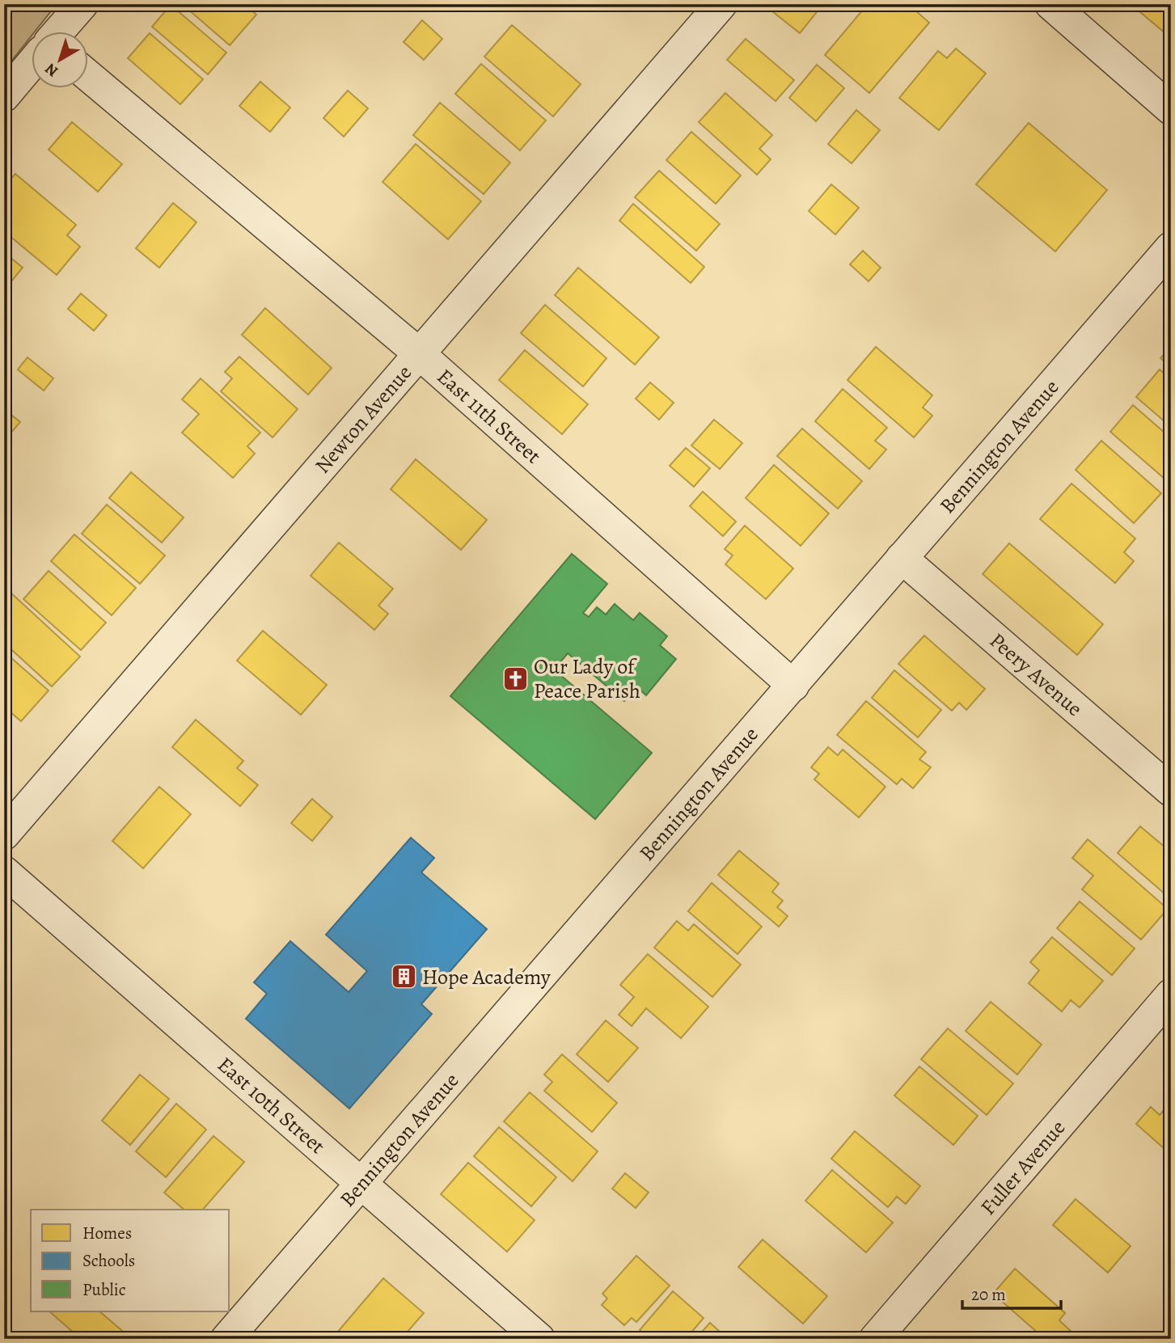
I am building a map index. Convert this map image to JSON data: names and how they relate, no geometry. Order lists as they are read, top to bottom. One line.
{"streets":{"street":["East 11th Street","Newton Avenue","Bennington Avenue","Peery Avenue","East 10th Street","Fuller Avenue"]},"crossings":[["East 11th Street","Newton Avenue"],["East 11th Street","Bennington Avenue"],["Bennington Avenue","Peery Avenue"],["Bennington Avenue","East 10th Street"]],"places":{"church":["Our Lady of Peace Parish"],"building":["Hope Academy"]},"legend":["Homes","Schools","Public"],"scale_bar":"20 m","north":"bottom left"}
